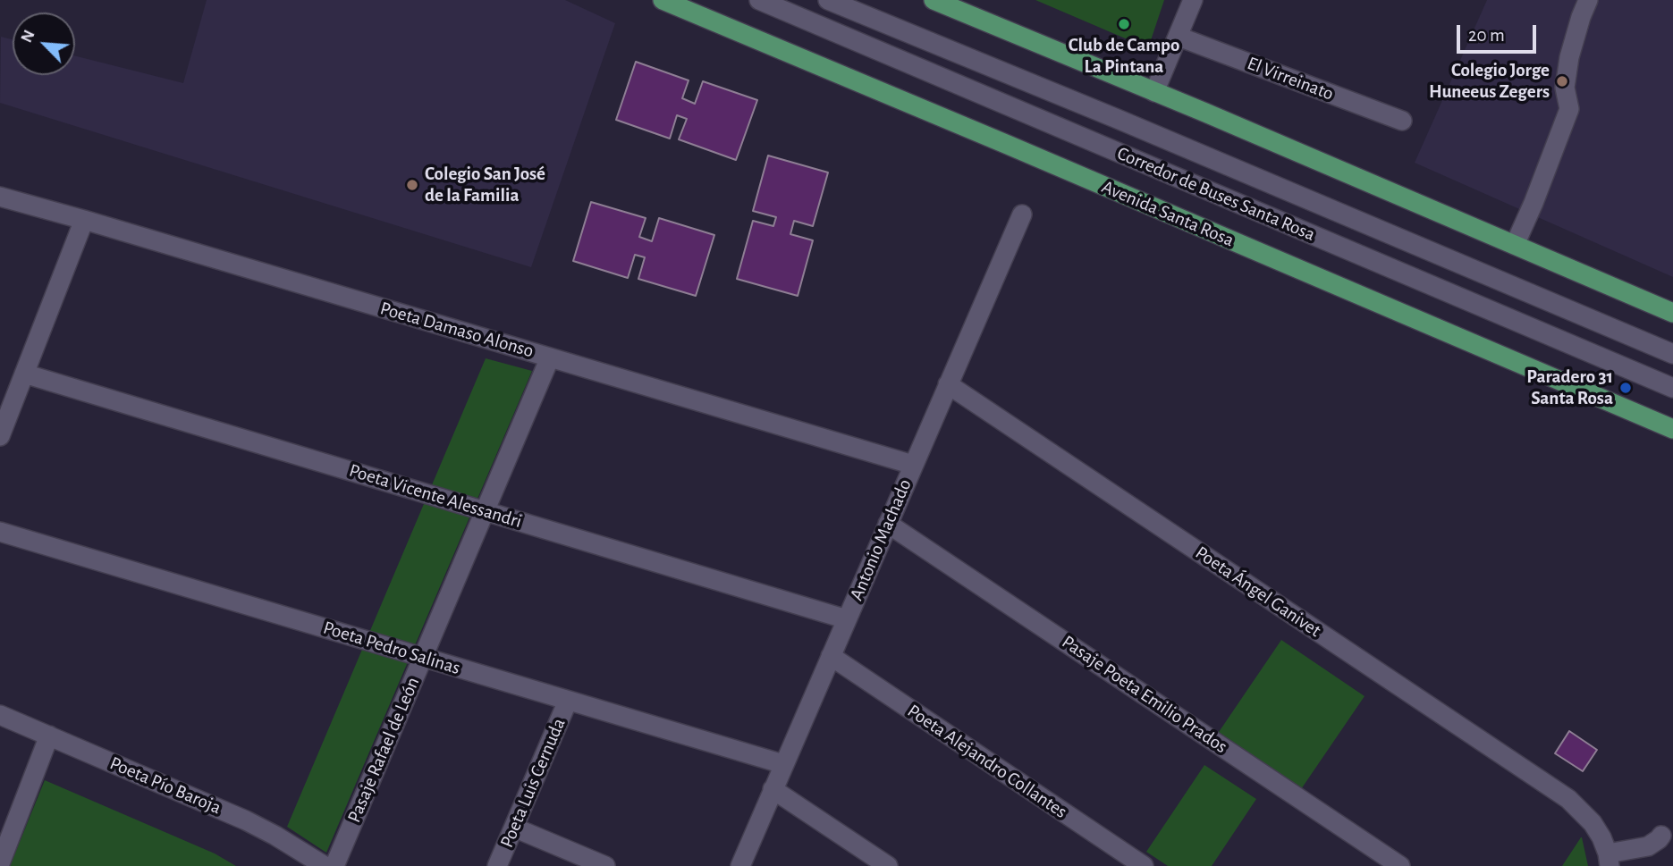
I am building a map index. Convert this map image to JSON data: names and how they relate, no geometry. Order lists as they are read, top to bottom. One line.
{"streets":{"main road":["Avenida Santa Rosa"],"street":["El Virreinato","Corredor de Buses Santa Rosa","Poeta Damaso Alonso","Poeta Vicente Alessandri","Antonio Machado","Poeta Ángel Ganivet","Poeta Pedro Salinas","Pasaje Poeta Emilio Prados","Pasaje Rafael de León","Poeta Alejandro Collantes","Poeta Luis Cernuda","Poeta Pío Baroja"]},"crossings":[["Poeta Damaso Alonso","Antonio Machado"],["Poeta Damaso Alonso","Pasaje Rafael de León"],["Poeta Vicente Alessandri","Antonio Machado"],["Poeta Vicente Alessandri","Pasaje Rafael de León"],["Antonio Machado","Poeta Ángel Ganivet"],["Antonio Machado","Poeta Pedro Salinas"],["Antonio Machado","Pasaje Poeta Emilio Prados"],["Antonio Machado","Poeta Alejandro Collantes"],["Poeta Pedro Salinas","Pasaje Rafael de León"],["Poeta Pedro Salinas","Poeta Luis Cernuda"]],"places":["Club de Campo La Pintana","Colegio Jorge Huneeus Zegers","Colegio San José de la Familia","Paradero 31 Santa Rosa"],"scale_bar":"20 m","north":"top left"}
